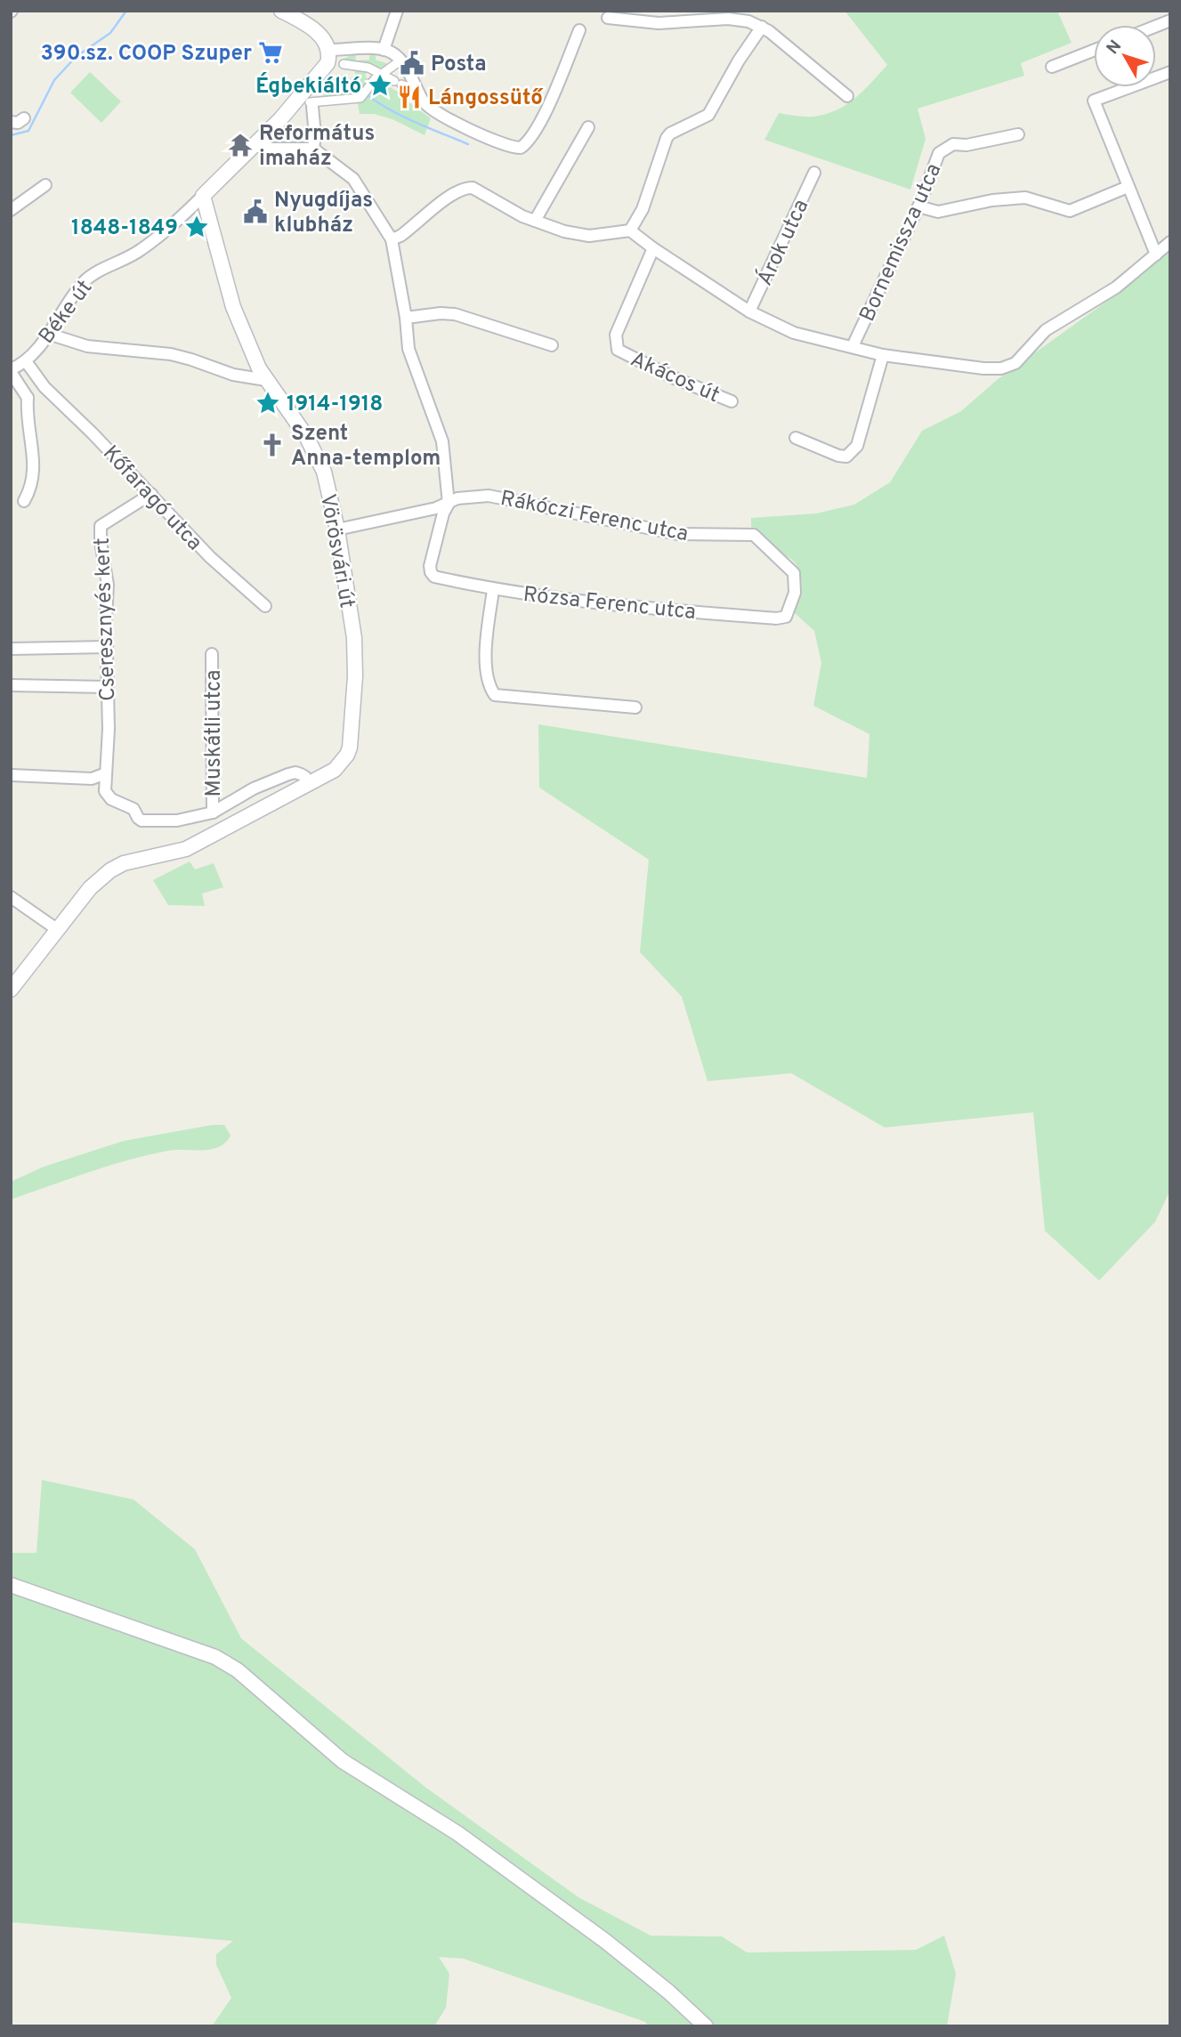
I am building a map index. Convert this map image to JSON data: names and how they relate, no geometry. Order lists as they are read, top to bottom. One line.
{"streets":{"main road":["Béke út","Vörösvári út"],"street":["Árok utca","Bornemissza utca","Akácos út","Kőfaragó utca","Rákóczi Ferenc utca","Rózsa Ferenc utca","Cseresznyés kert","Muskátli utca"]},"crossings":[["Béke út","Kőfaragó utca"],["Béke út","Vörösvári út"],["Kőfaragó utca","Cseresznyés kert"],["Rákóczi Ferenc utca","Rózsa Ferenc utca"]],"places":{"supermarket":["390.sz. COOP Szuper"],"public building":["Posta","Nyugdíjas klubház"],"place":["Égbekiáltó","1848-1849","1914-1918"],"restaurant":["Lángossütő"],"temple":["Református imaház"],"church":["Szent Anna-templom"]},"north":"top left"}
